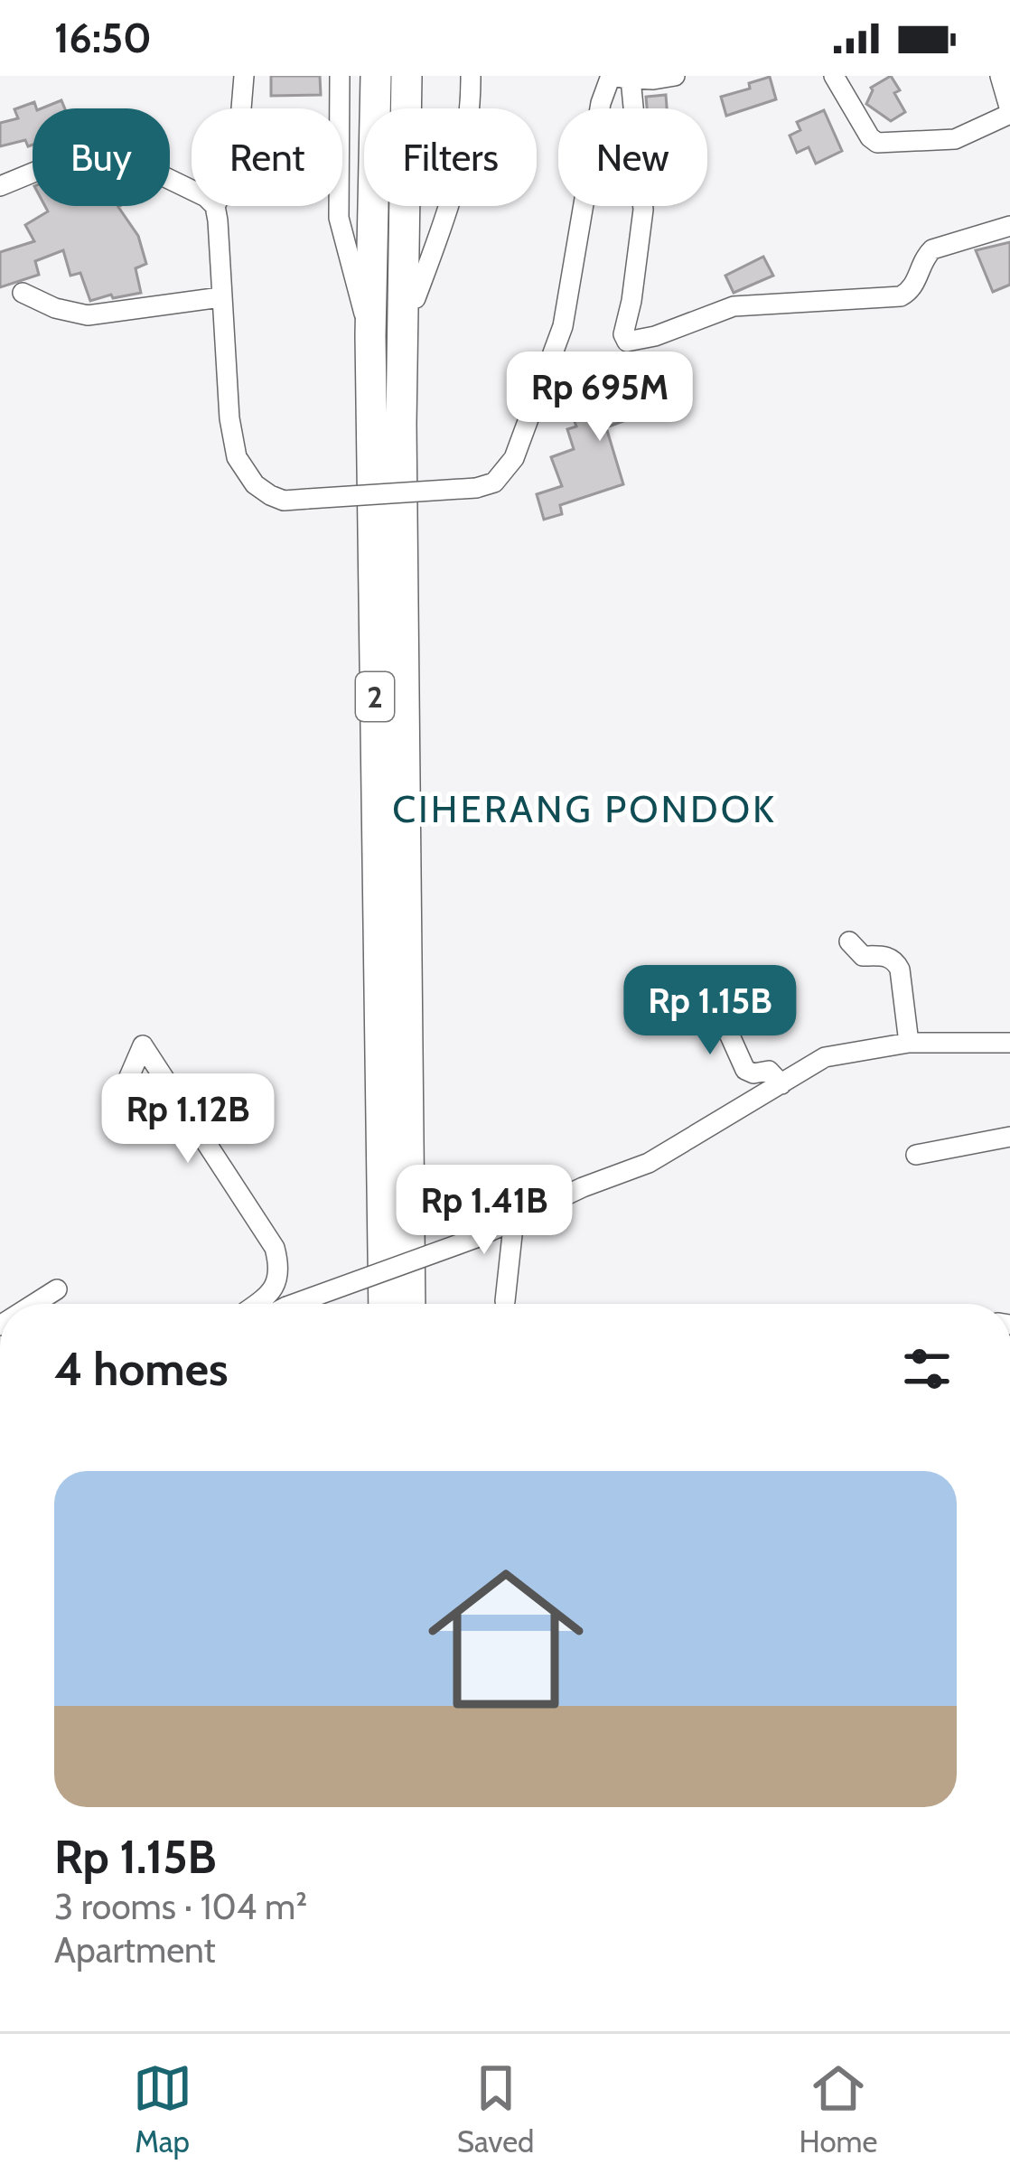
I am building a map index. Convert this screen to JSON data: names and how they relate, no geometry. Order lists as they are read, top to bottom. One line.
{"streets":{"highway":["2"]},"districts":["CIHERANG PONDOK"],"page":{"status":"16:50","chip":["Buy","Rent","Filters","New"],"price":["Rp 695M","Rp 1.15B","Rp 1.12B","Rp 1.41B"],"heading":"4 homes","list":[{"name":"Rp 1.15B","note":"3 rooms · 104 m² · Apartment"}],"tabs":["Map","Saved","Home"]}}
